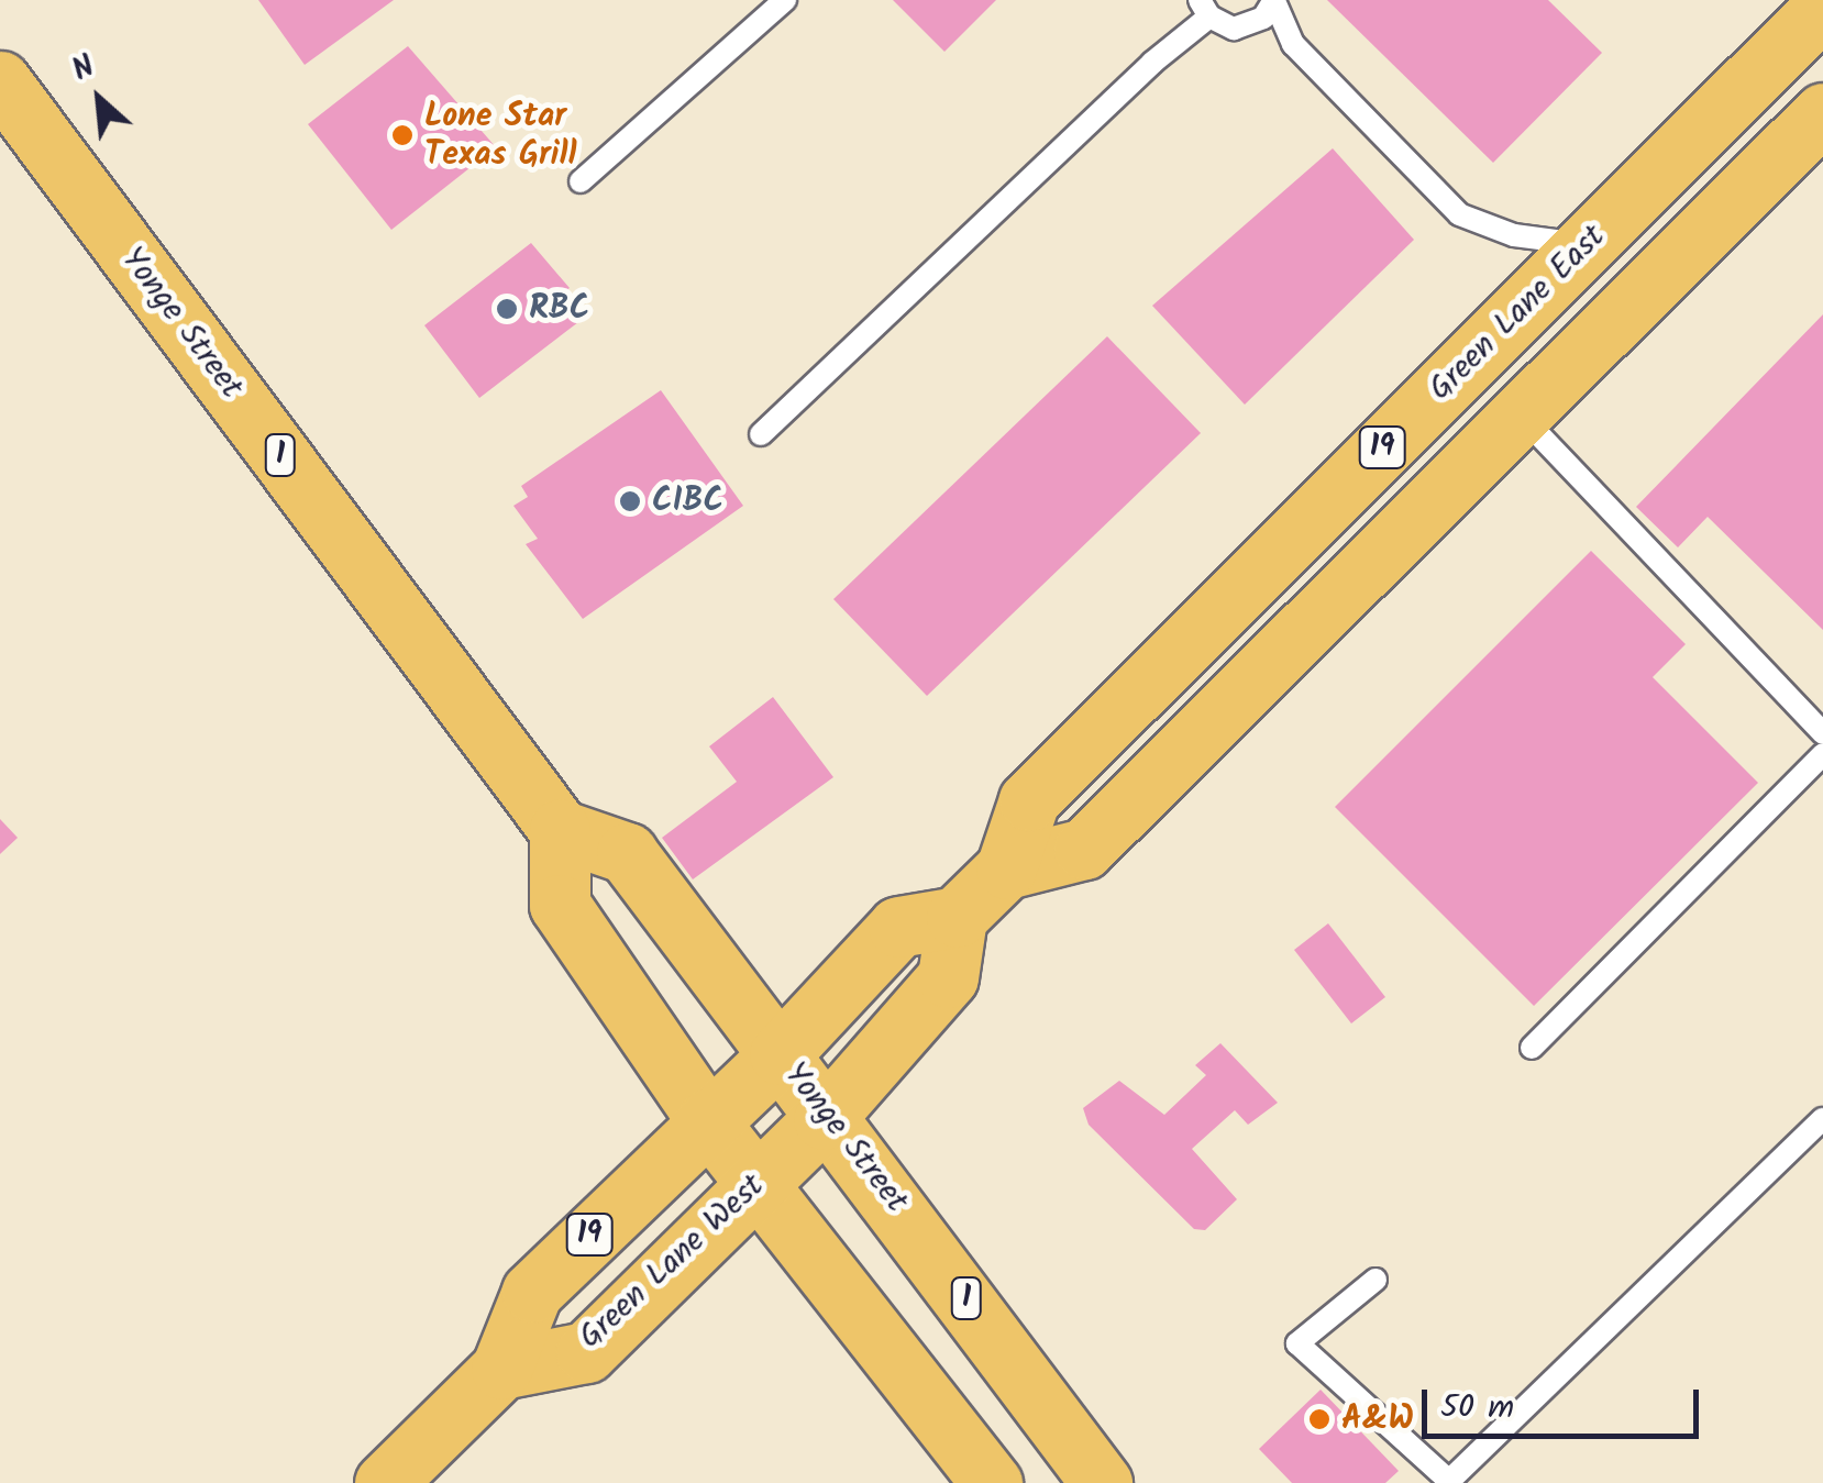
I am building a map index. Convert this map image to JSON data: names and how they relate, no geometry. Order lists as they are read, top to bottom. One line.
{"streets":{"main road":["Green Lane East","Yonge Street","19","1","Green Lane West"]},"crossings":[["Green Lane East","19"],["Yonge Street","19"],["Yonge Street","Green Lane West"],["19","Green Lane West"]],"places":["Lone Star Texas Grill","RBC","CIBC","A&W"],"scale_bar":"50 m","north":"top left"}
